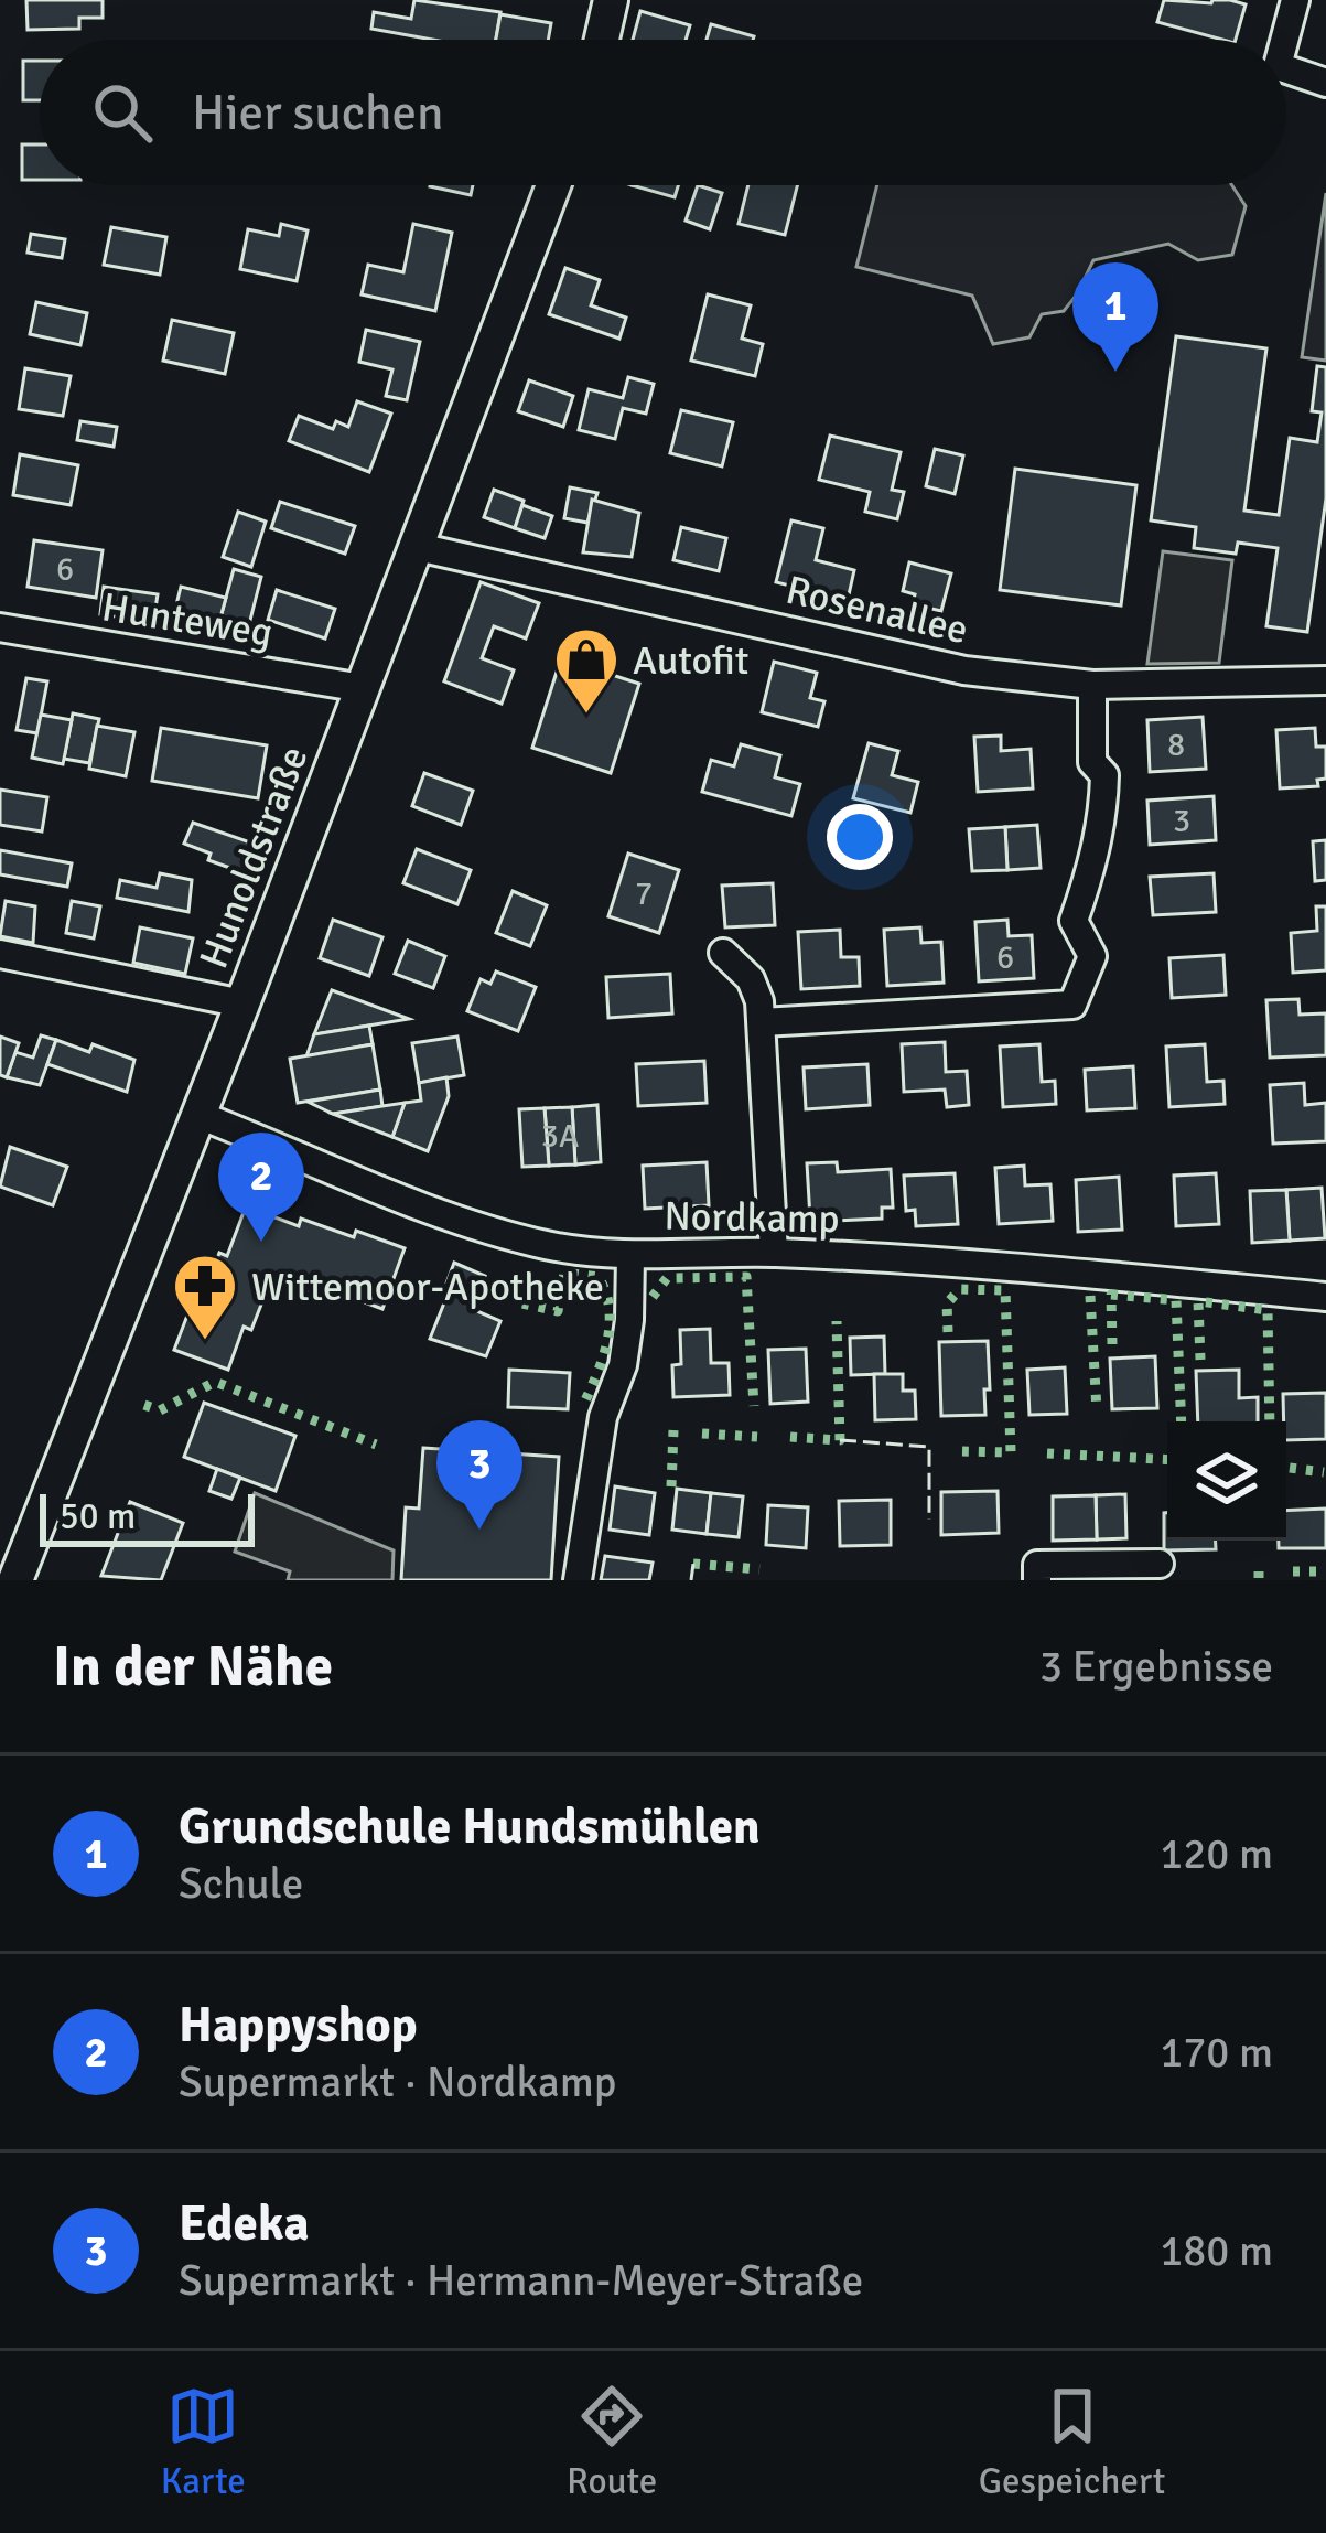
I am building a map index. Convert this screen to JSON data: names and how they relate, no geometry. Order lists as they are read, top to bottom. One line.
{"streets":{"street":["Rosenallee","Hunteweg","Hunoldstraße","Nordkamp"]},"crossings":[["Rosenallee","Hunoldstraße"],["Hunteweg","Hunoldstraße"],["Hunoldstraße","Nordkamp"]],"places":{"shop":["Autofit"],"pharmacy":["Wittemoor-Apotheke"]},"house_numbers":["6","8","3","7","6","3A"],"scale_bar":"50 m","page":{"search":"Hier suchen","pins":["1","2","3"],"scale":"50 m","heading":["In der Nähe","3 Ergebnisse"],"list":[{"mark":"1","name":"Grundschule Hundsmühlen","note":"Schule","value":"120 m"},{"mark":"2","name":"Happyshop","note":"Supermarkt · Nordkamp","value":"170 m"},{"mark":"3","name":"Edeka","note":"Supermarkt · Hermann-Meyer-Straße","value":"180 m"}],"nav":["Karte","Route","Gespeichert"]}}
